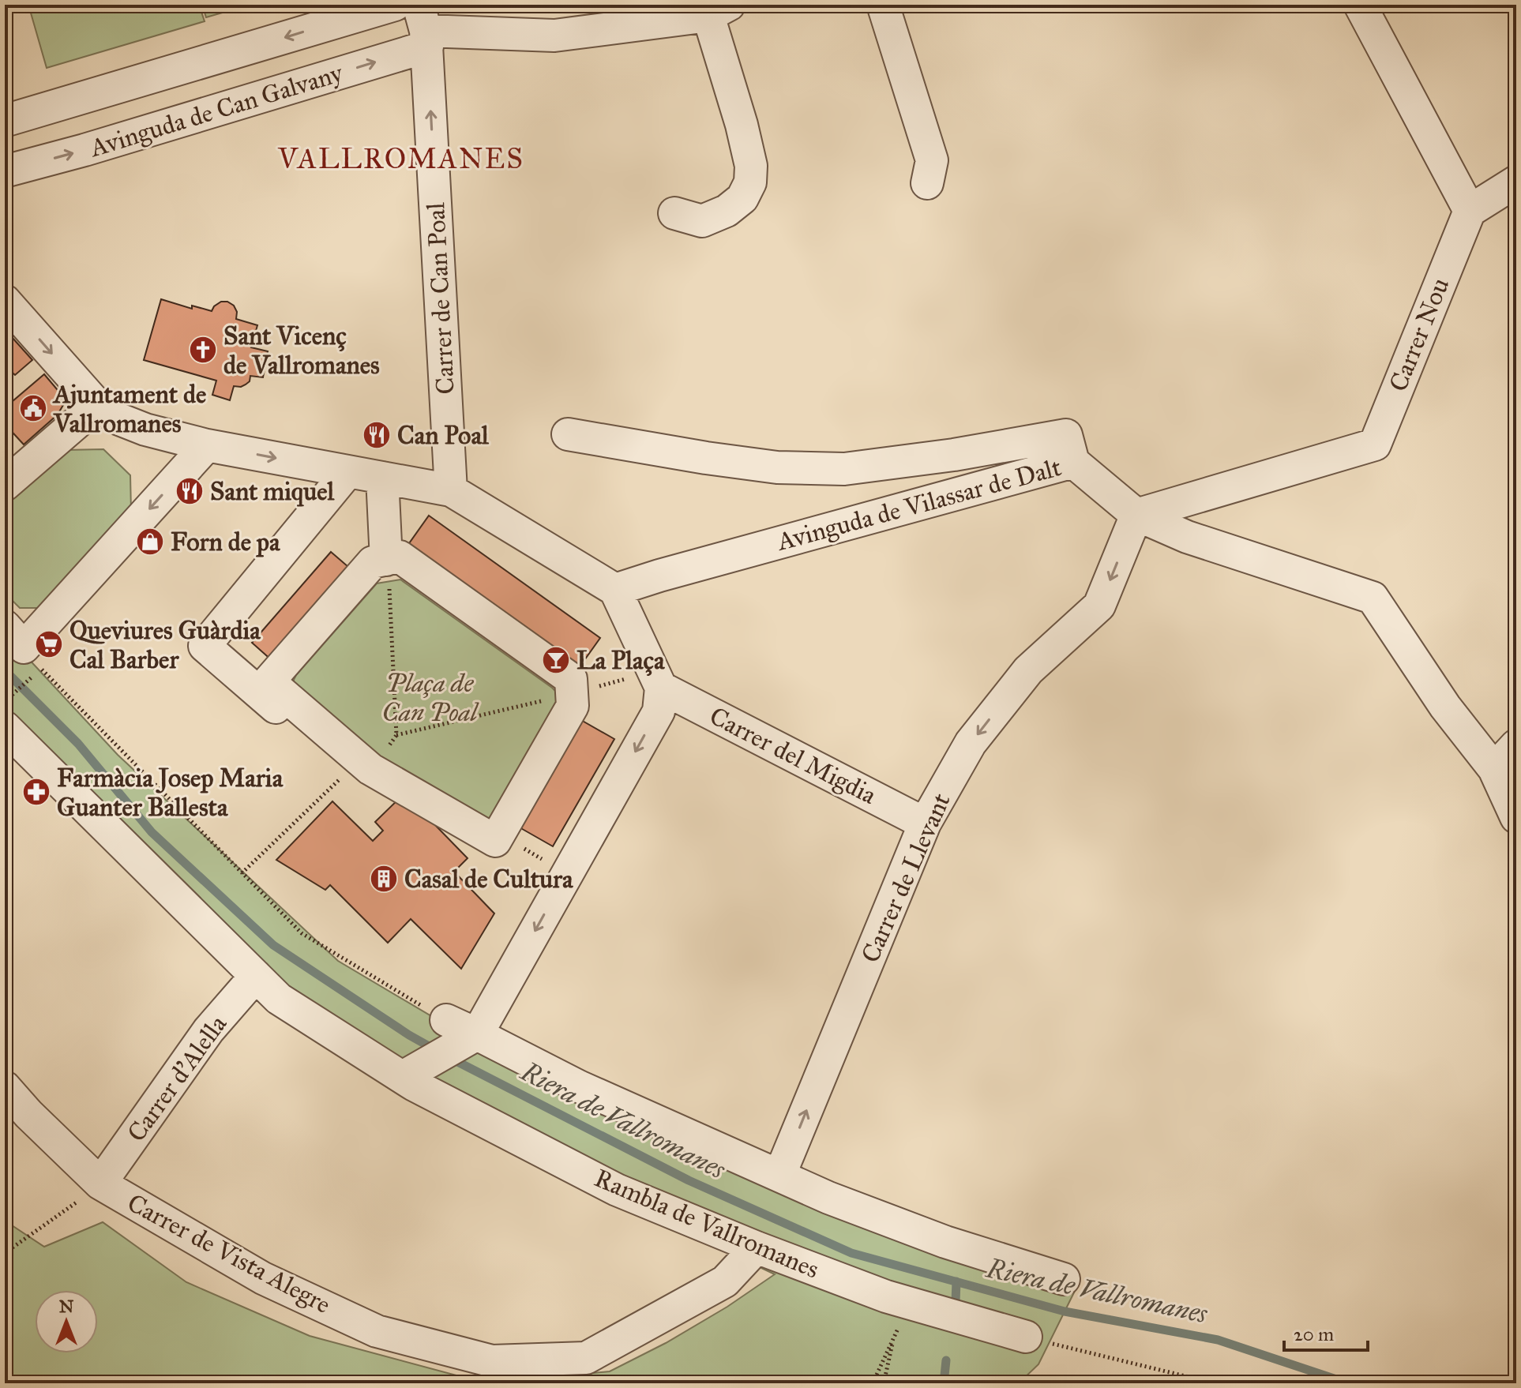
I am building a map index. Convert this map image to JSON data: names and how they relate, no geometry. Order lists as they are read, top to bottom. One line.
{"streets":{"street":["Avinguda de Can Galvany","Carrer de Can Poal","Carrer Nou","Avinguda de Vilassar de Dalt","Carrer del Migdia","Carrer de Llevant","Carrer d'Alella","Rambla de Vallromanes","Carrer de Vista Alegre"]},"crossings":[["Avinguda de Can Galvany","Carrer de Can Poal"],["Carrer Nou","Avinguda de Vilassar de Dalt"],["Carrer Nou","Carrer de Llevant"],["Avinguda de Vilassar de Dalt","Carrer de Llevant"],["Carrer del Migdia","Carrer de Llevant"],["Carrer d'Alella","Rambla de Vallromanes"],["Carrer d'Alella","Carrer de Vista Alegre"],["Rambla de Vallromanes","Carrer de Vista Alegre"]],"one_way":["Carrer de Can Poal"],"districts":["VALLROMANES"],"water":["Riera de Vallromanes"],"parks":["Plaça de Can Poal"],"places":{"church":["Sant Vicenç de Vallromanes"],"public building":["Ajuntament de Vallromanes"],"restaurant":["Can Poal","Sant miquel"],"shop":["Forn de pa"],"supermarket":["Queviures Guàrdia Cal Barber"],"bar":["La Plaça"],"pharmacy":["Farmàcia Josep Maria Guanter Ballesta"],"building":["Casal de Cultura"]},"scale_bar":"20 m","north":"top"}
